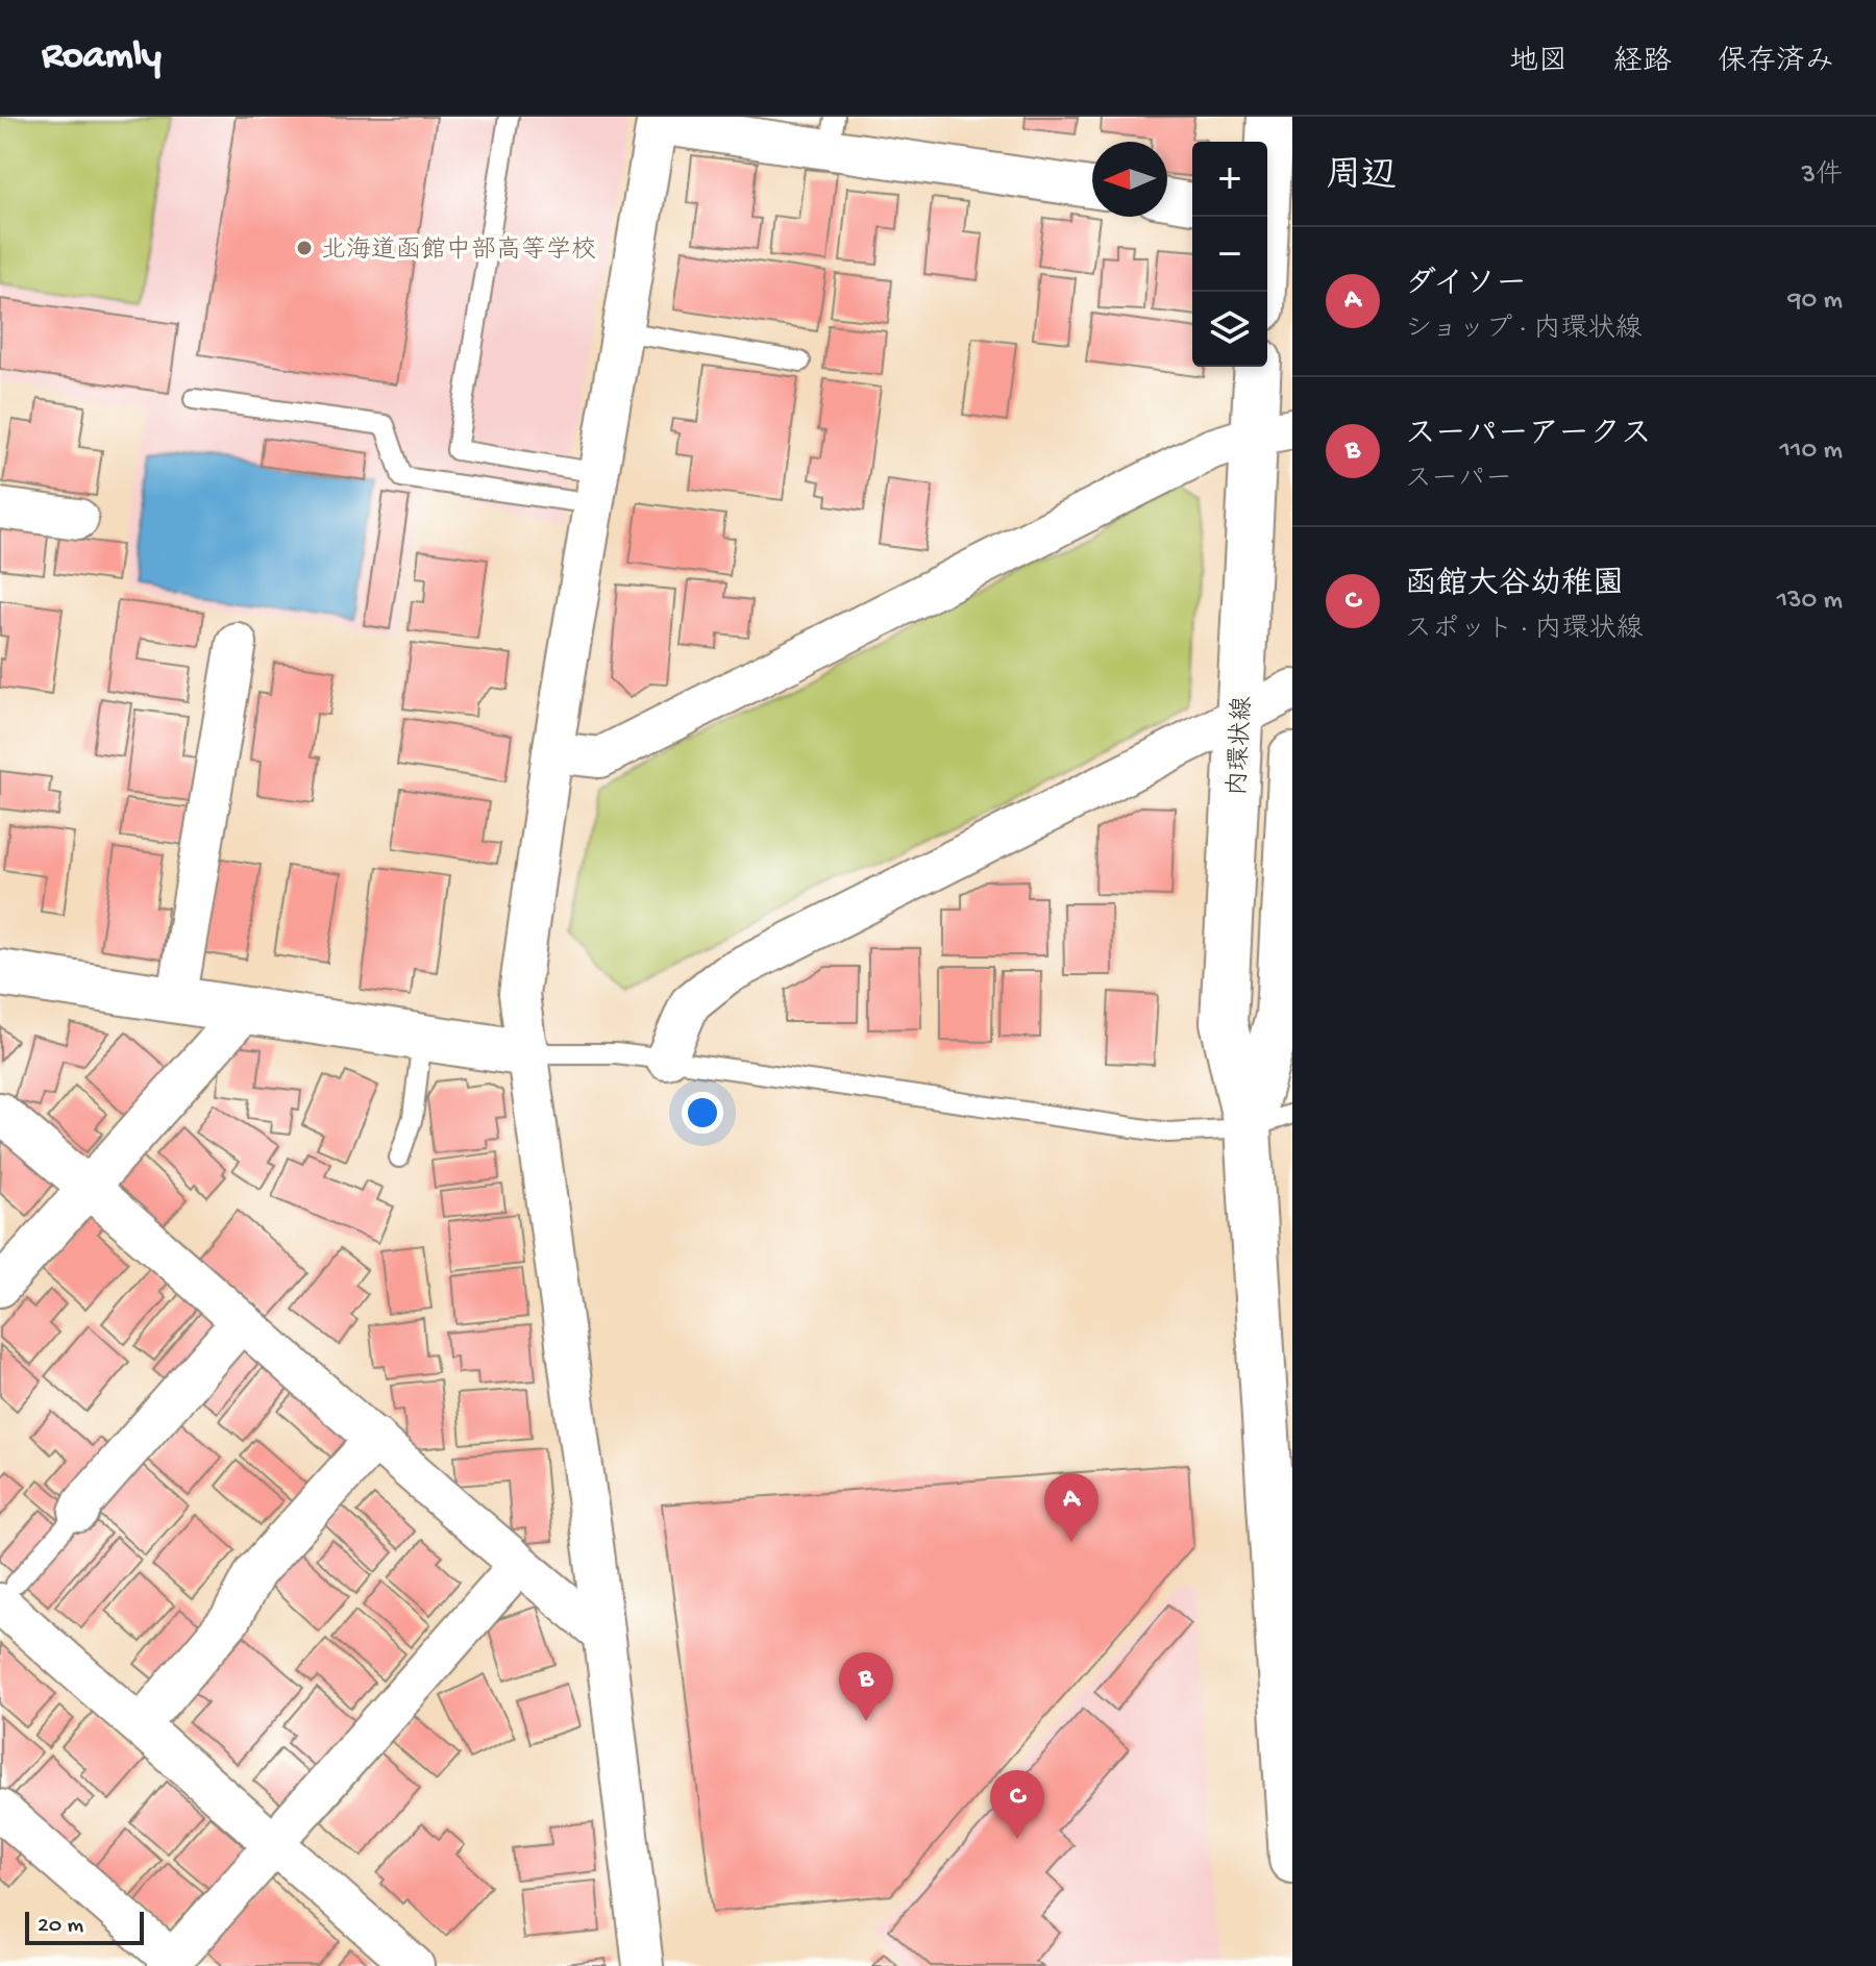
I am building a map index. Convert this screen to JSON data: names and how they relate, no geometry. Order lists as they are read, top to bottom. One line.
{"streets":{"street":["内環状線"]},"places":["北海道函館中部高等学校"],"scale_bar":"20 m","north":"left","page":{"header":"Roamly","nav":["地図","経路","保存済み"],"heading":["周辺","3件"],"map_buttons":["+","−"],"list":[{"mark":"A","name":"ダイソー","note":"ショップ · 内環状線","value":"90 m"},{"mark":"B","name":"スーパーアークス","note":"スーパー","value":"110 m"},{"mark":"C","name":"函館大谷幼稚園","note":"スポット · 内環状線","value":"130 m"}],"pins":["A","B","C"],"scale":"20 m"}}
